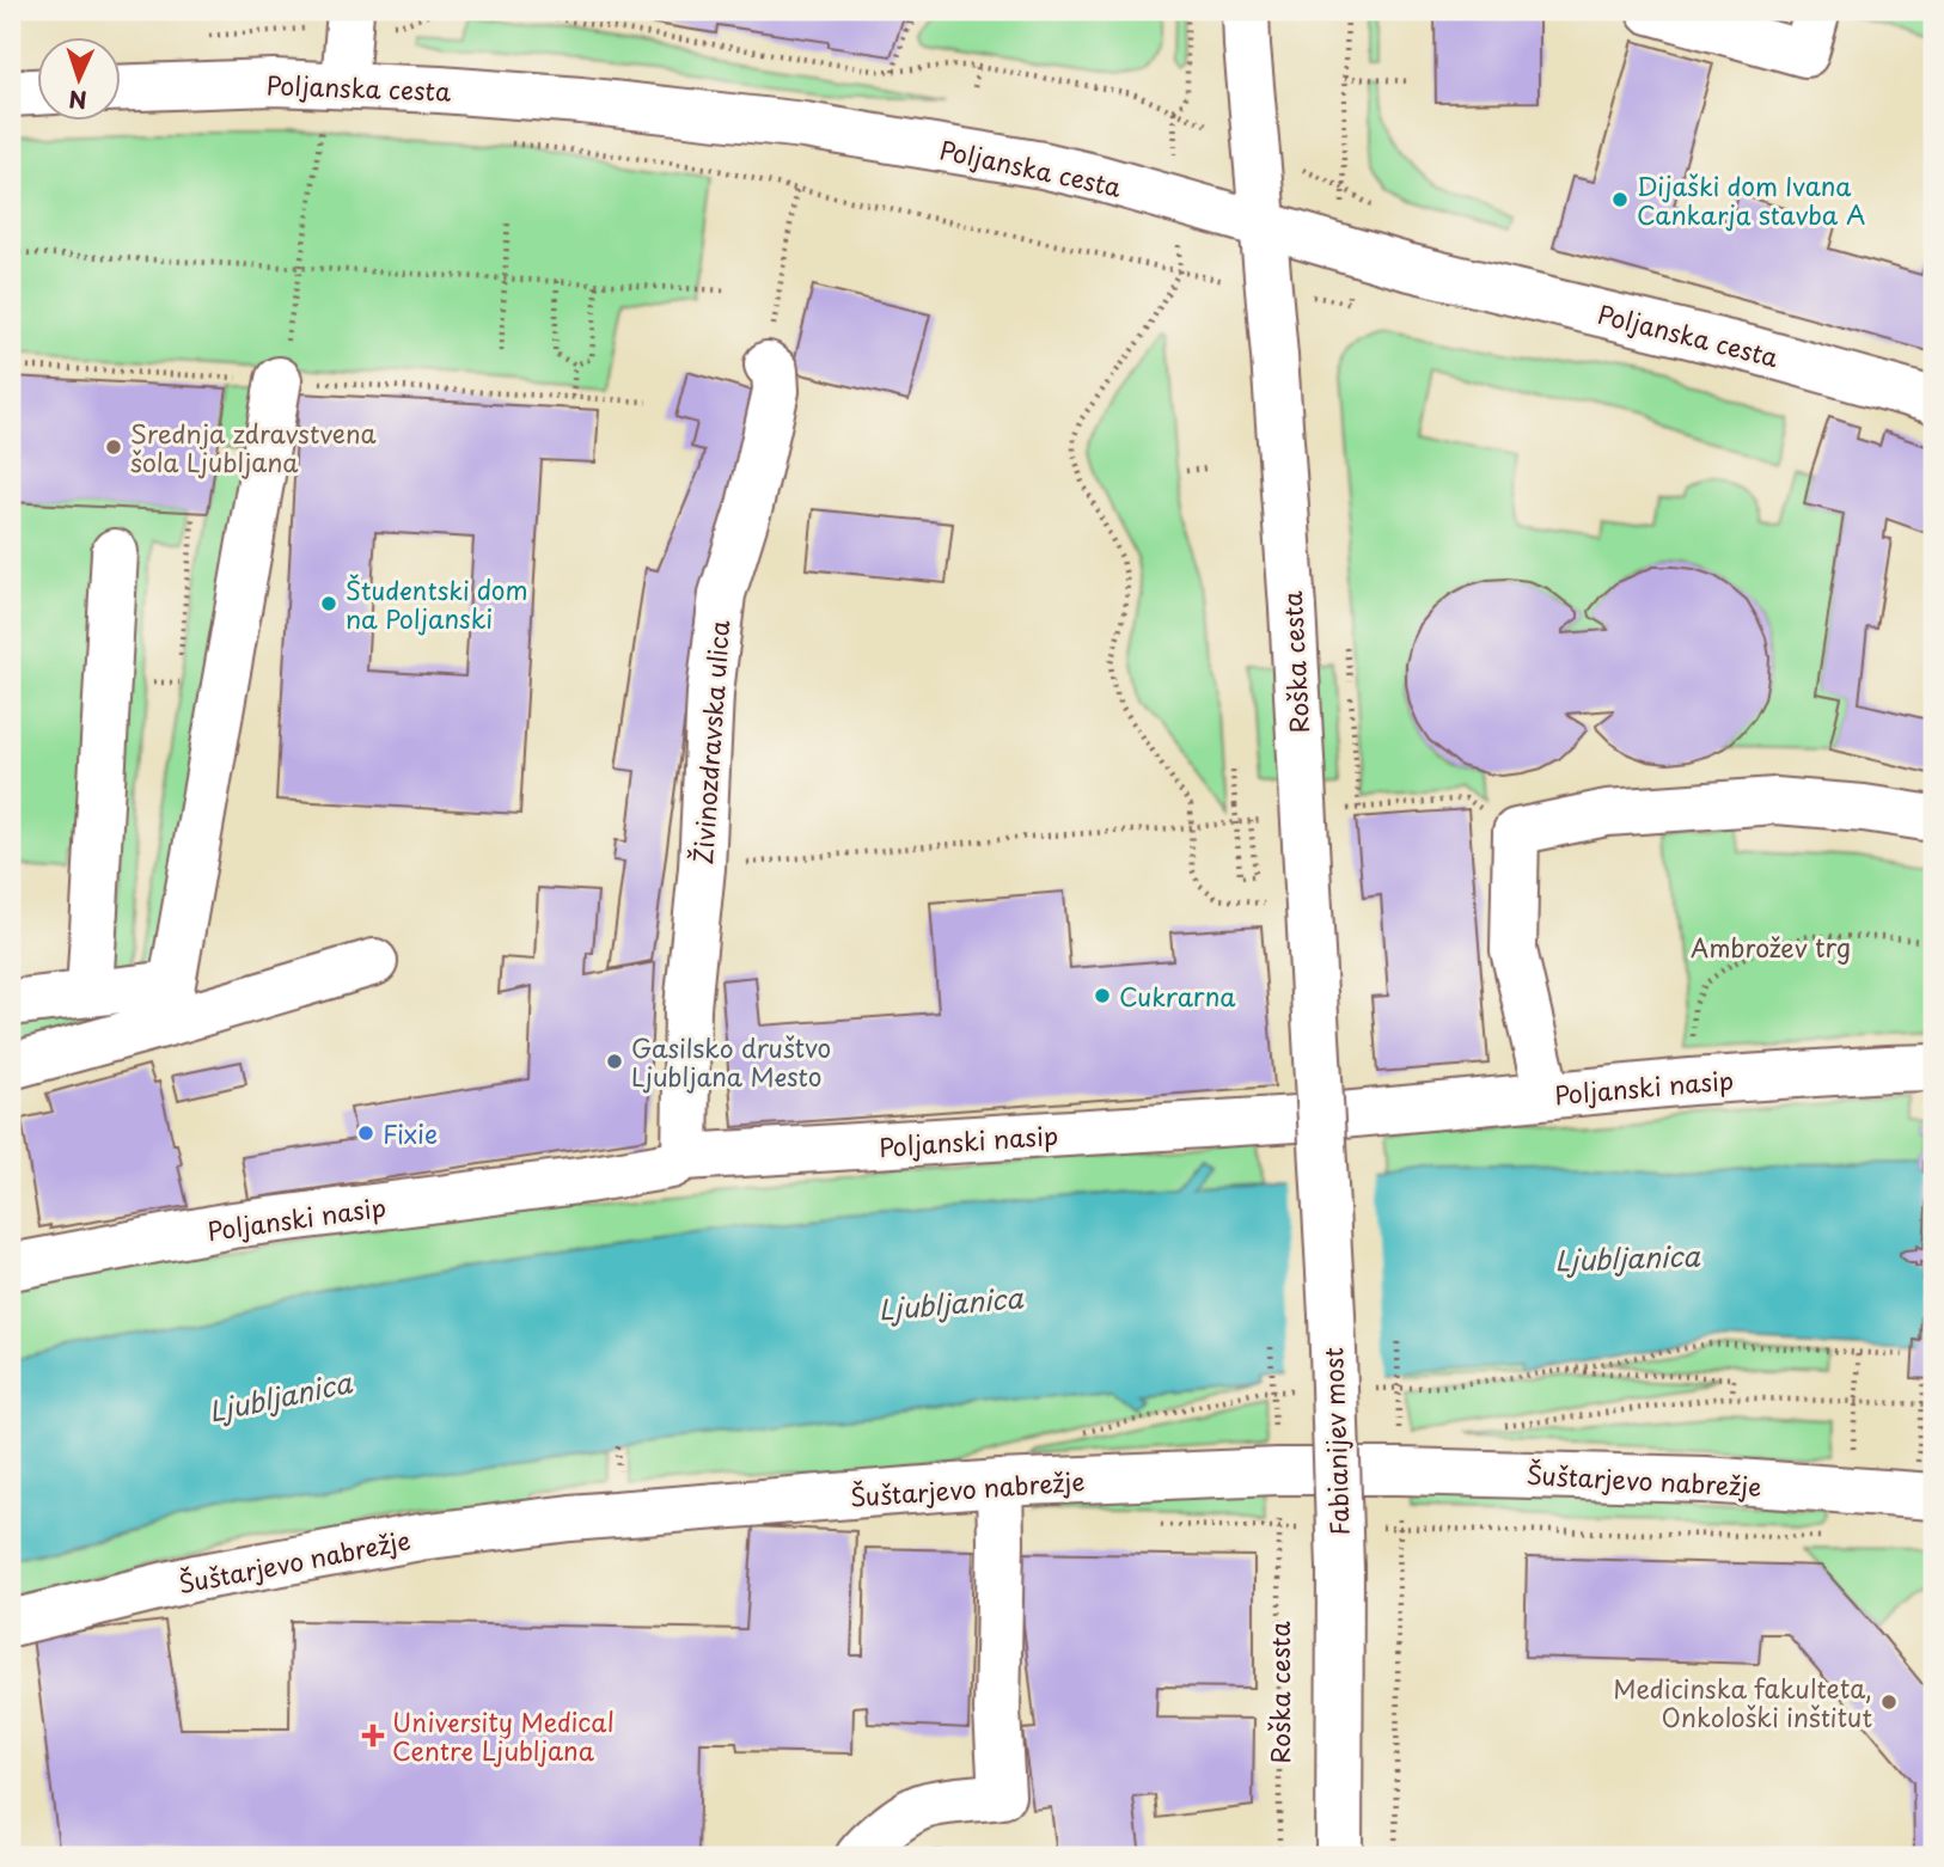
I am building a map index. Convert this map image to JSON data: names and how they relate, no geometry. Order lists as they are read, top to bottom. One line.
{"streets":{"street":["Poljanska cesta","Roška cesta","Živinozdravska ulica","Poljanski nasip","Fabianijev most","Šuštarjevo nabrežje"]},"crossings":[["Poljanska cesta","Roška cesta"],["Roška cesta","Fabianijev most"],["Živinozdravska ulica","Poljanski nasip"]],"water":["Ljubljanica"],"parks":["Ambrožev trg"],"places":{"other":["Dijaški dom Ivana Cankarja stavba A","Srednja zdravstvena šola Ljubljana","Študentski dom na Poljanski","Cukrarna","Gasilsko društvo Ljubljana Mesto","Fixie","Medicinska fakulteta, Onkološki inštitut"],"health":["University Medical Centre Ljubljana"]},"north":"bottom"}
